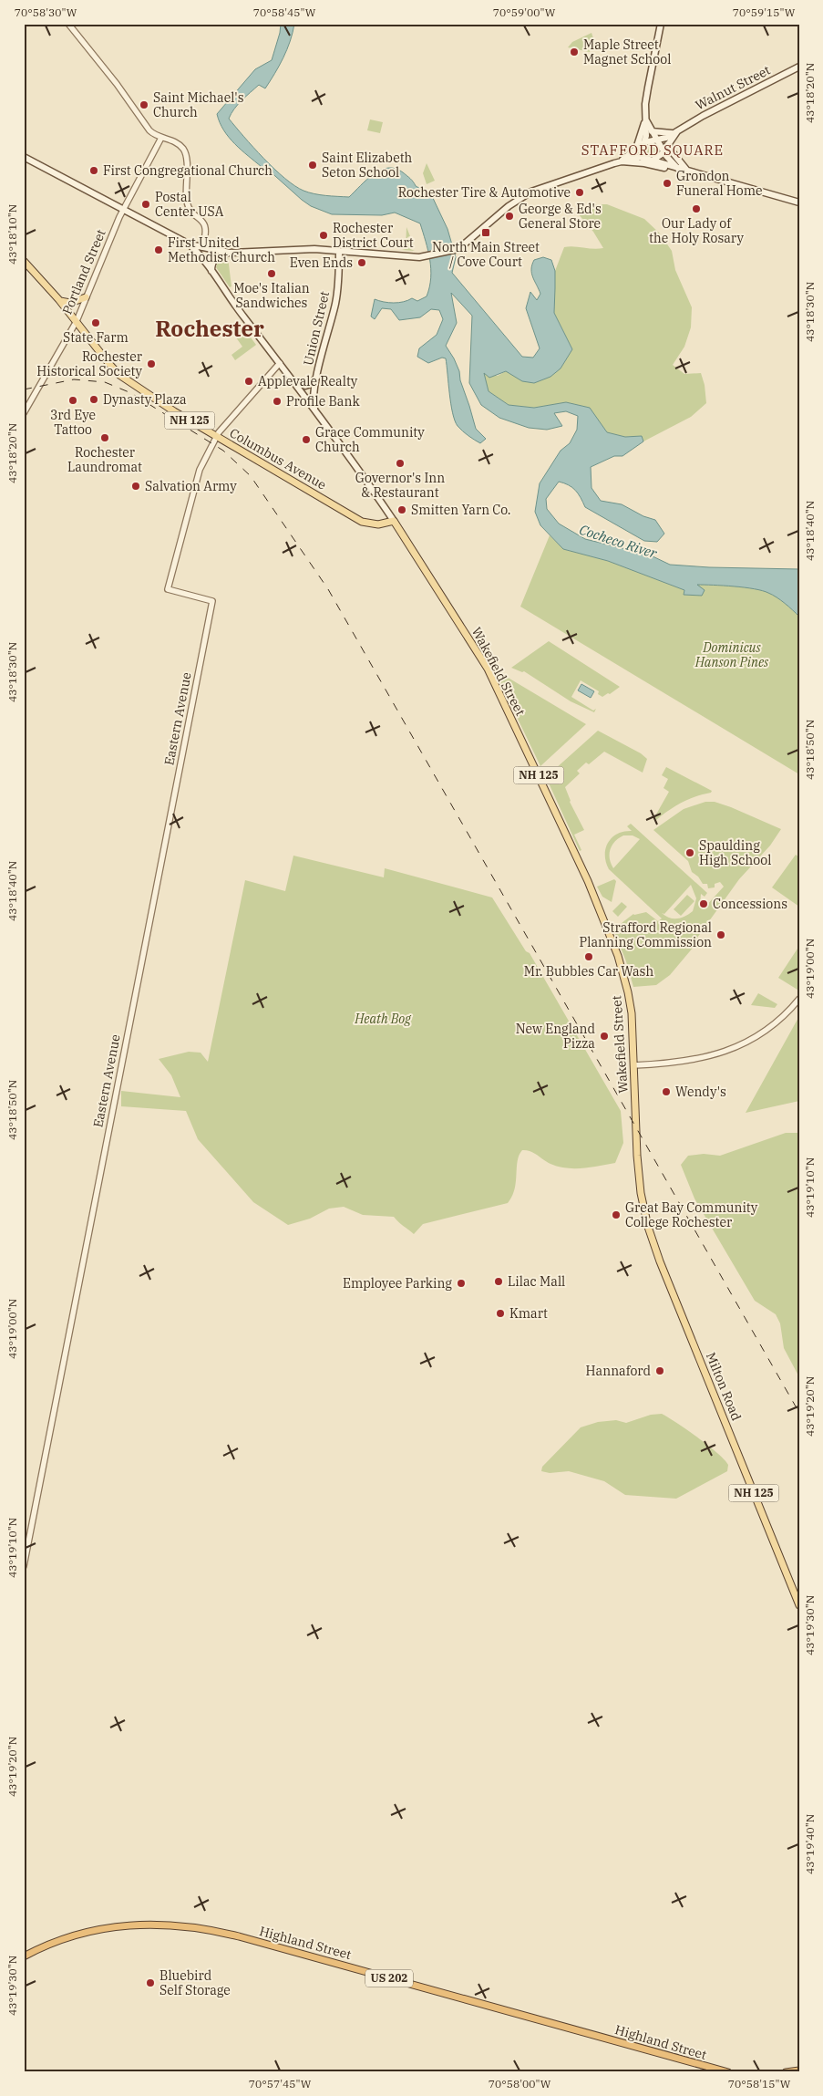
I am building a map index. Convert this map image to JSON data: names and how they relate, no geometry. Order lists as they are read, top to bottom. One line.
{"streets":{"highway":["Highland Street","US 202"],"main road":["Walnut Street","Union Street","NH 125","Columbus Avenue","Wakefield Street","Milton Road"],"street":["Portland Street","Eastern Avenue"]},"crossings":[["Portland Street","Columbus Avenue"],["Union Street","Wakefield Street"],["Columbus Avenue","Wakefield Street"],["Columbus Avenue","Eastern Avenue"],["Wakefield Street","Milton Road"],["Highland Street","US 202"]],"districts":["STAFFORD SQUARE","Rochester"],"water":["Cocheco River"],"parks":["Dominicus Hanson Pines","Heath Bog"],"places":{"other":["Maple Street Magnet School","Saint Michael's Church","Saint Elizabeth Seton School","First Congregational Church","Grondon Funeral Home","Rochester Tire & Automotive","Postal Center USA","Our Lady of the Holy Rosary","George & Ed's General Store","Rochester District Court","First United Methodist Church","Even Ends","Moe's Italian Sandwiches","State Farm","Rochester Historical Society","Applevale Realty","Dynasty Plaza","3rd Eye Tattoo","Profile Bank","Rochester Laundromat","Grace Community Church","Governor's Inn & Restaurant","Salvation Army","Smitten Yarn Co.","Spaulding High School","Concessions","Strafford Regional Planning Commission","Mr. Bubbles Car Wash","New England Pizza","Wendy's","Great Bay Community College Rochester","Lilac Mall","Employee Parking","Kmart","Hannaford","Bluebird Self Storage"],"transit":["North Main Street / Cove Court"]},"coordinates":["70°58'30\"W","70°58'45\"W","70°59'00\"W","70°59'15\"W","43°18'20\"N","43°18'10\"N","43°18'30\"N","43°18'40\"N","43°18'50\"N","43°19'00\"N","43°19'10\"N","43°19'20\"N","43°19'30\"N","43°19'40\"N","70°57'45\"W","70°58'00\"W","70°58'15\"W"]}
